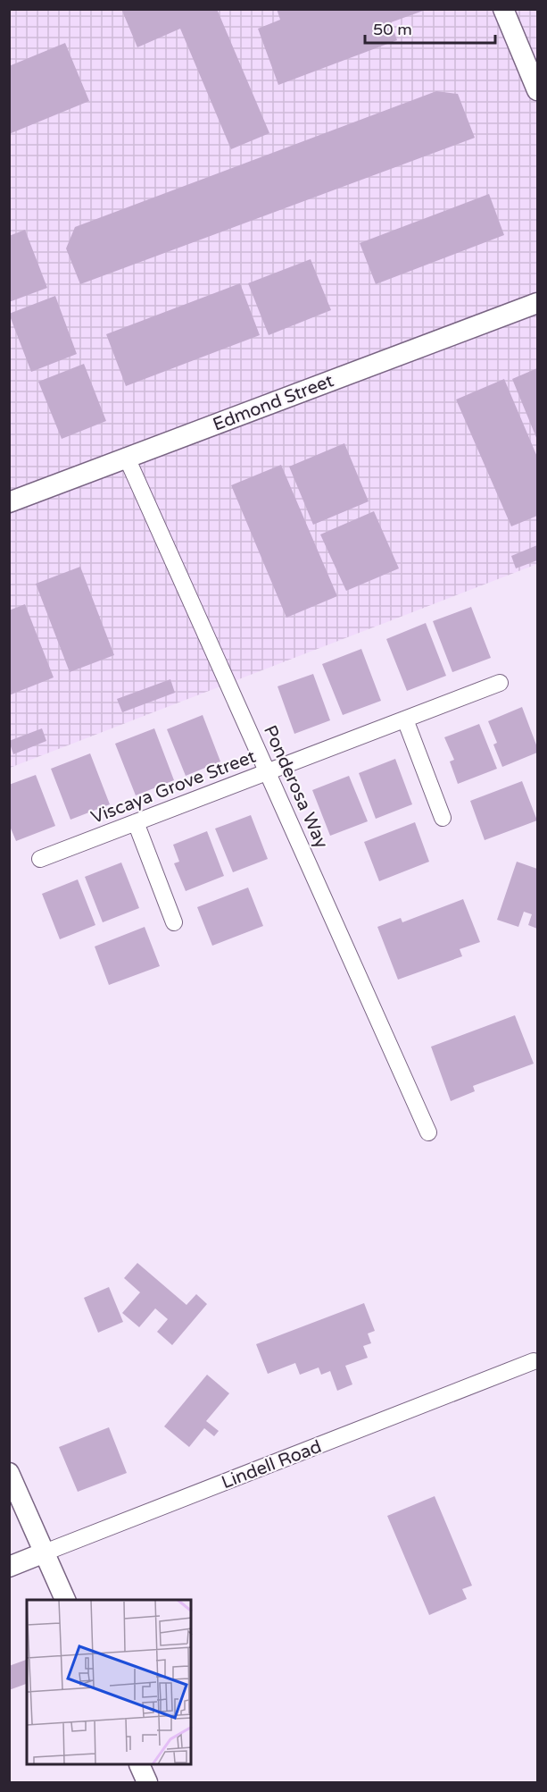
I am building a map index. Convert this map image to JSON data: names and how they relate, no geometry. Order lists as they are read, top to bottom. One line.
{"streets":{"street":["Edmond Street","Viscaya Grove Street","Ponderosa Way","Lindell Road"]},"crossings":[["Edmond Street","Ponderosa Way"],["Viscaya Grove Street","Ponderosa Way"]],"scale_bar":"50 m"}
